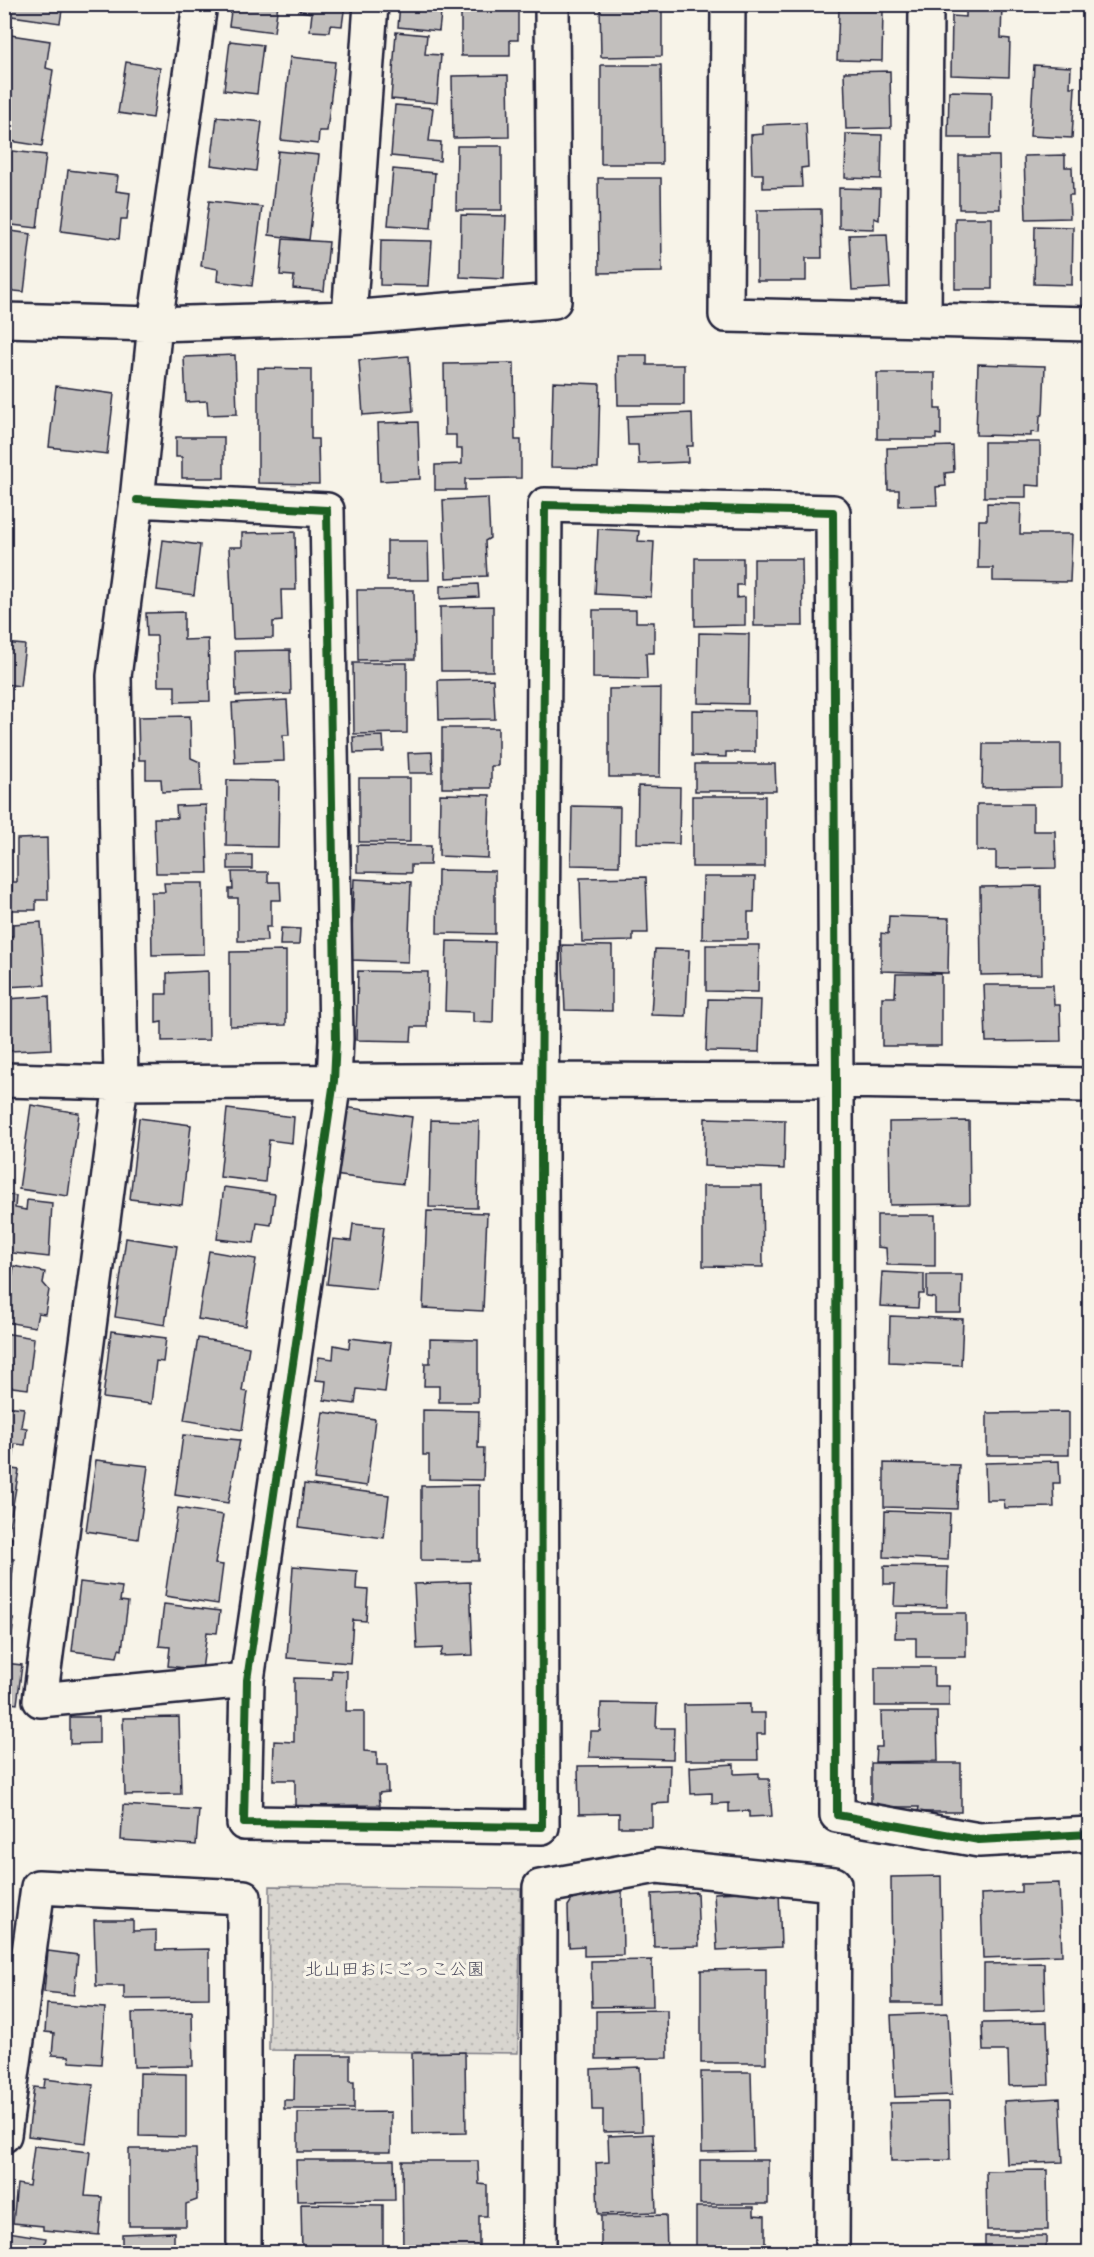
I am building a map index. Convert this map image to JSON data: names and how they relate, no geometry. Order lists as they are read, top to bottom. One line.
{"parks":["北山田おにごっこ公園"]}
